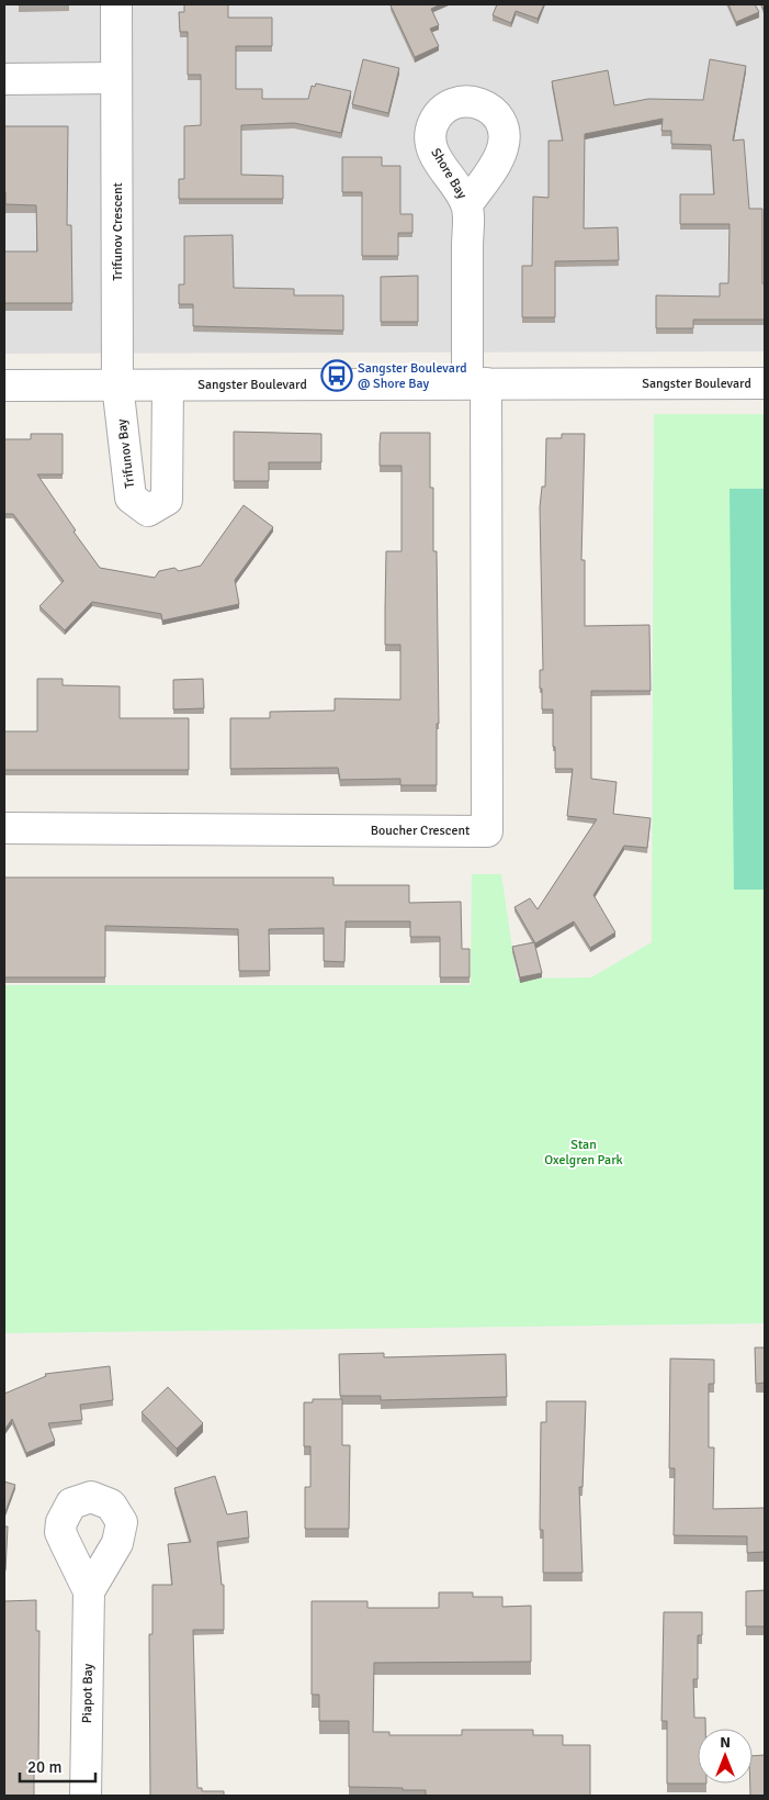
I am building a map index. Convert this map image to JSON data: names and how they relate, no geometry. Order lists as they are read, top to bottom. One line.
{"streets":{"street":["Shore Bay","Trifunov Crescent","Sangster Boulevard","Trifunov Bay","Boucher Crescent","Piapot Bay"]},"crossings":[["Shore Bay","Sangster Boulevard"],["Shore Bay","Boucher Crescent"],["Trifunov Crescent","Sangster Boulevard"],["Trifunov Crescent","Trifunov Bay"],["Sangster Boulevard","Trifunov Bay"],["Sangster Boulevard","Boucher Crescent"]],"parks":["Stan Oxelgren Park"],"places":{"bus stop":["Sangster Boulevard @ Shore Bay"]},"scale_bar":"20 m","north":"top"}
